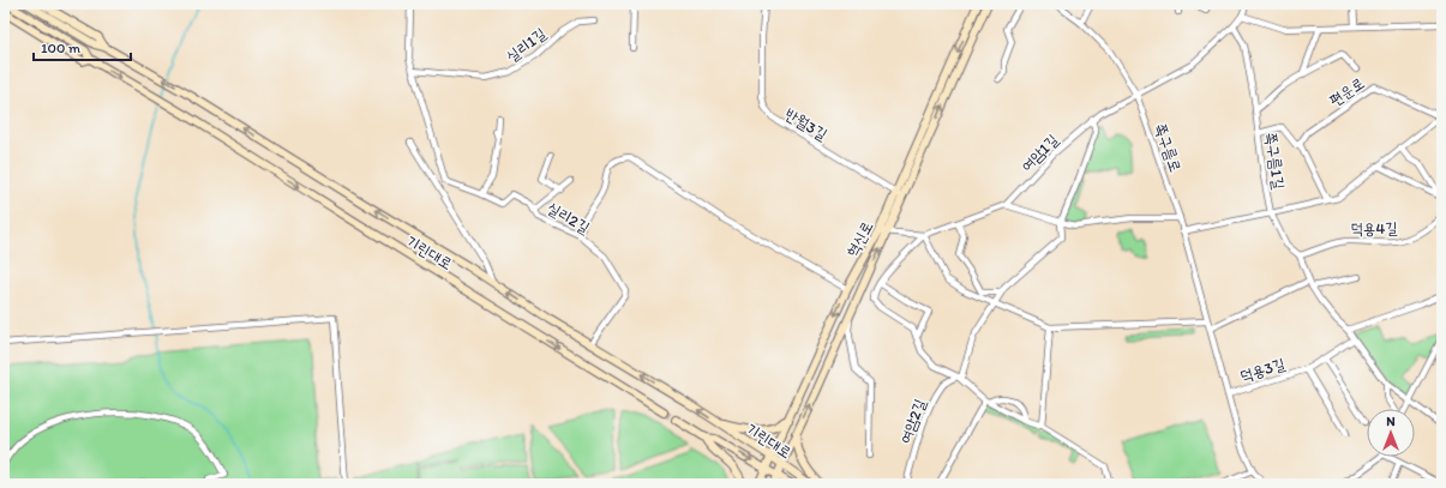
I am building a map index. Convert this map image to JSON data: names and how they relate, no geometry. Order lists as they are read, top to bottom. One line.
{"streets":{"street":["실리1길","편운로","반월3길","쪽구름로","여암1길","쪽구름1길","실리2길","덕용4길","혁신로","기린대로","덕용3길","여암2길"]},"crossings":[["편운로","쪽구름로"],["편운로","쪽구름1길"],["반월3길","혁신로"],["쪽구름로","여암1길"],["쪽구름로","덕용3길"],["여암1길","혁신로"],["실리2길","기린대로"],["혁신로","기린대로"]],"scale_bar":"100 m","north":"top"}
